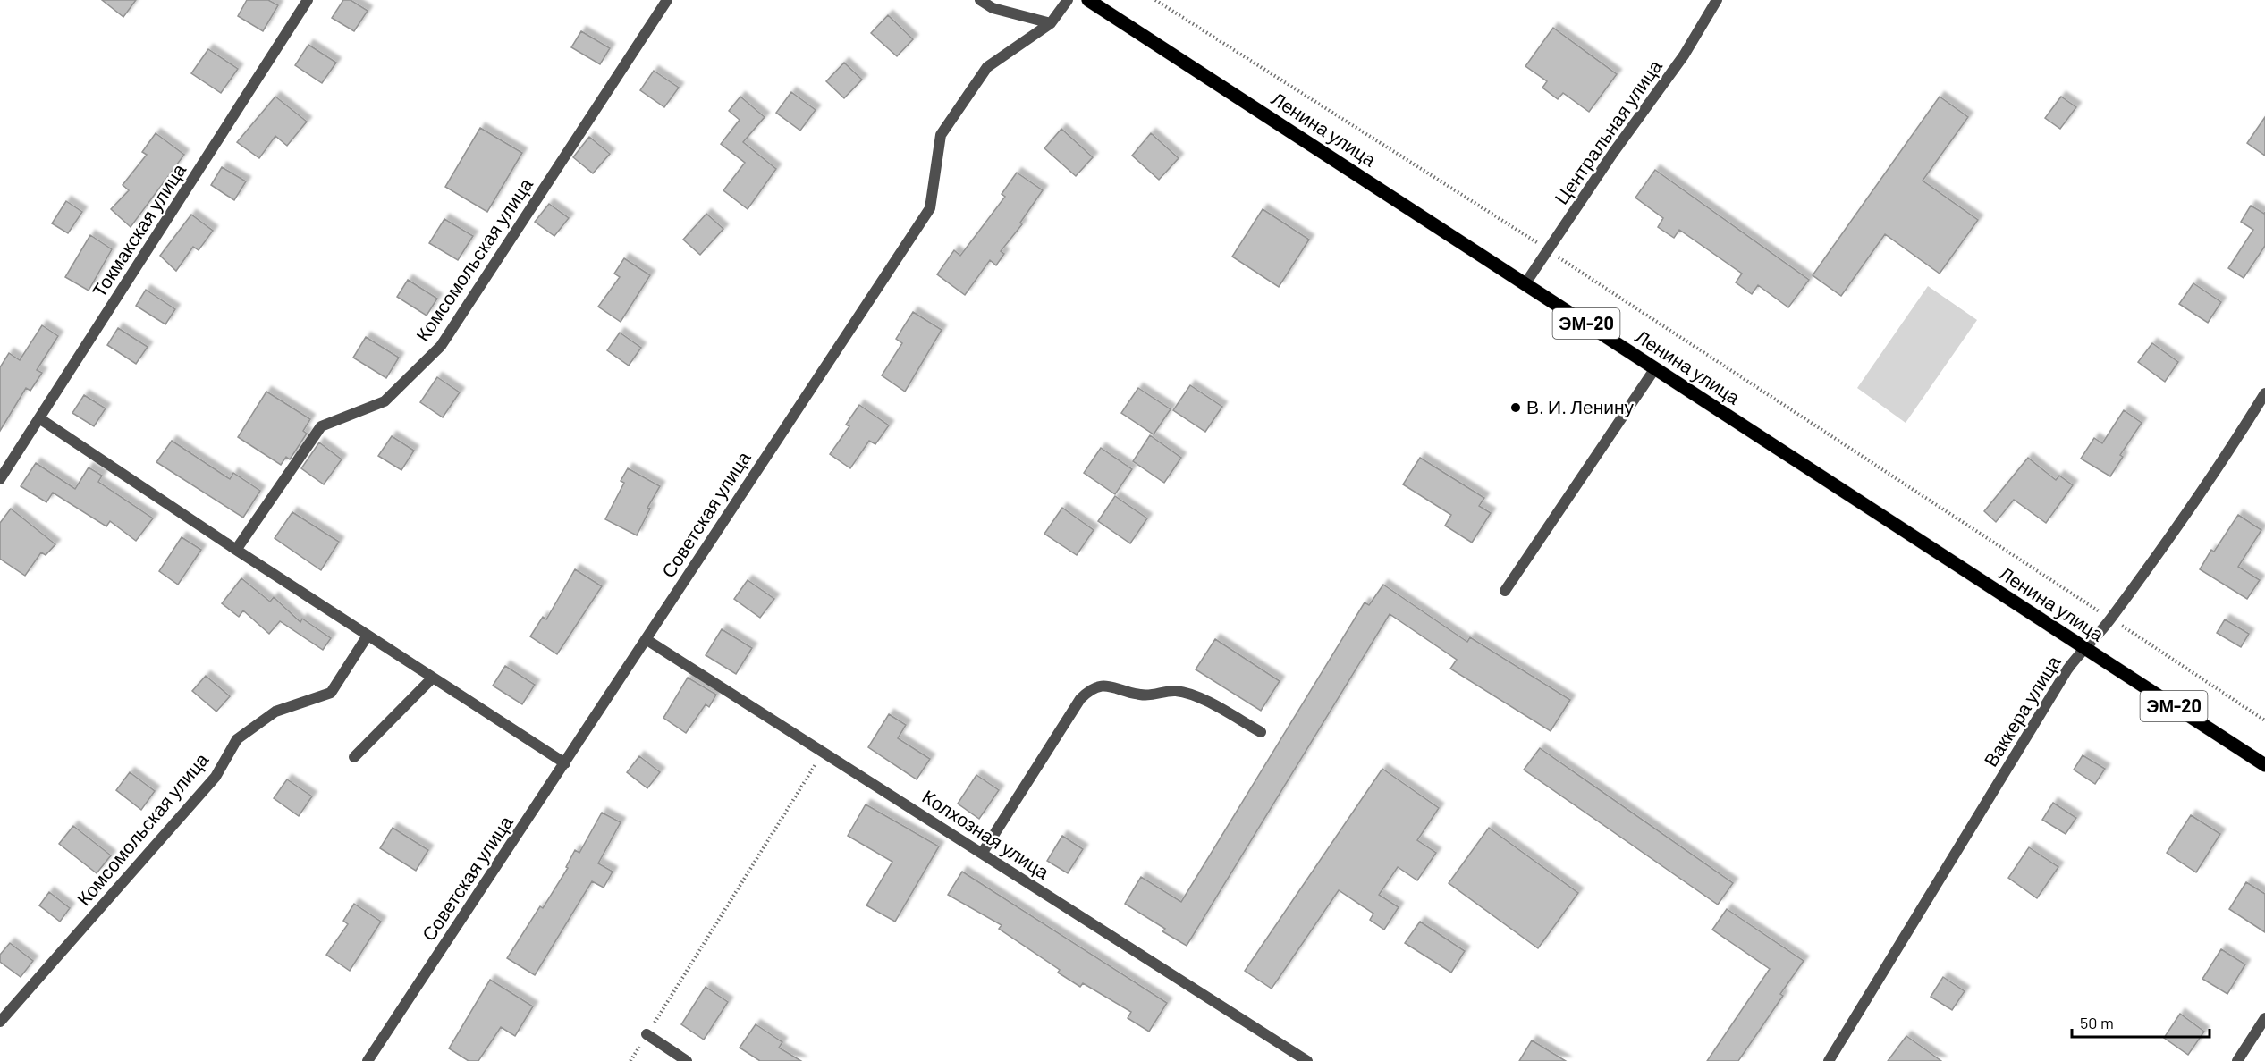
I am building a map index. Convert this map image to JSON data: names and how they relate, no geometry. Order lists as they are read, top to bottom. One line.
{"streets":{"main road":["Ленина улица","ЭМ-20"],"street":["Центральная улица","Токмакская улица","Комсомольская улица","Советская улица","Ваккера улица","Колхозная улица"]},"crossings":[["Ленина улица","Центральная улица"],["Ленина улица","Ваккера улица"],["Советская улица","Колхозная улица"]],"places":["В. И. Ленину"],"scale_bar":"50 m"}
